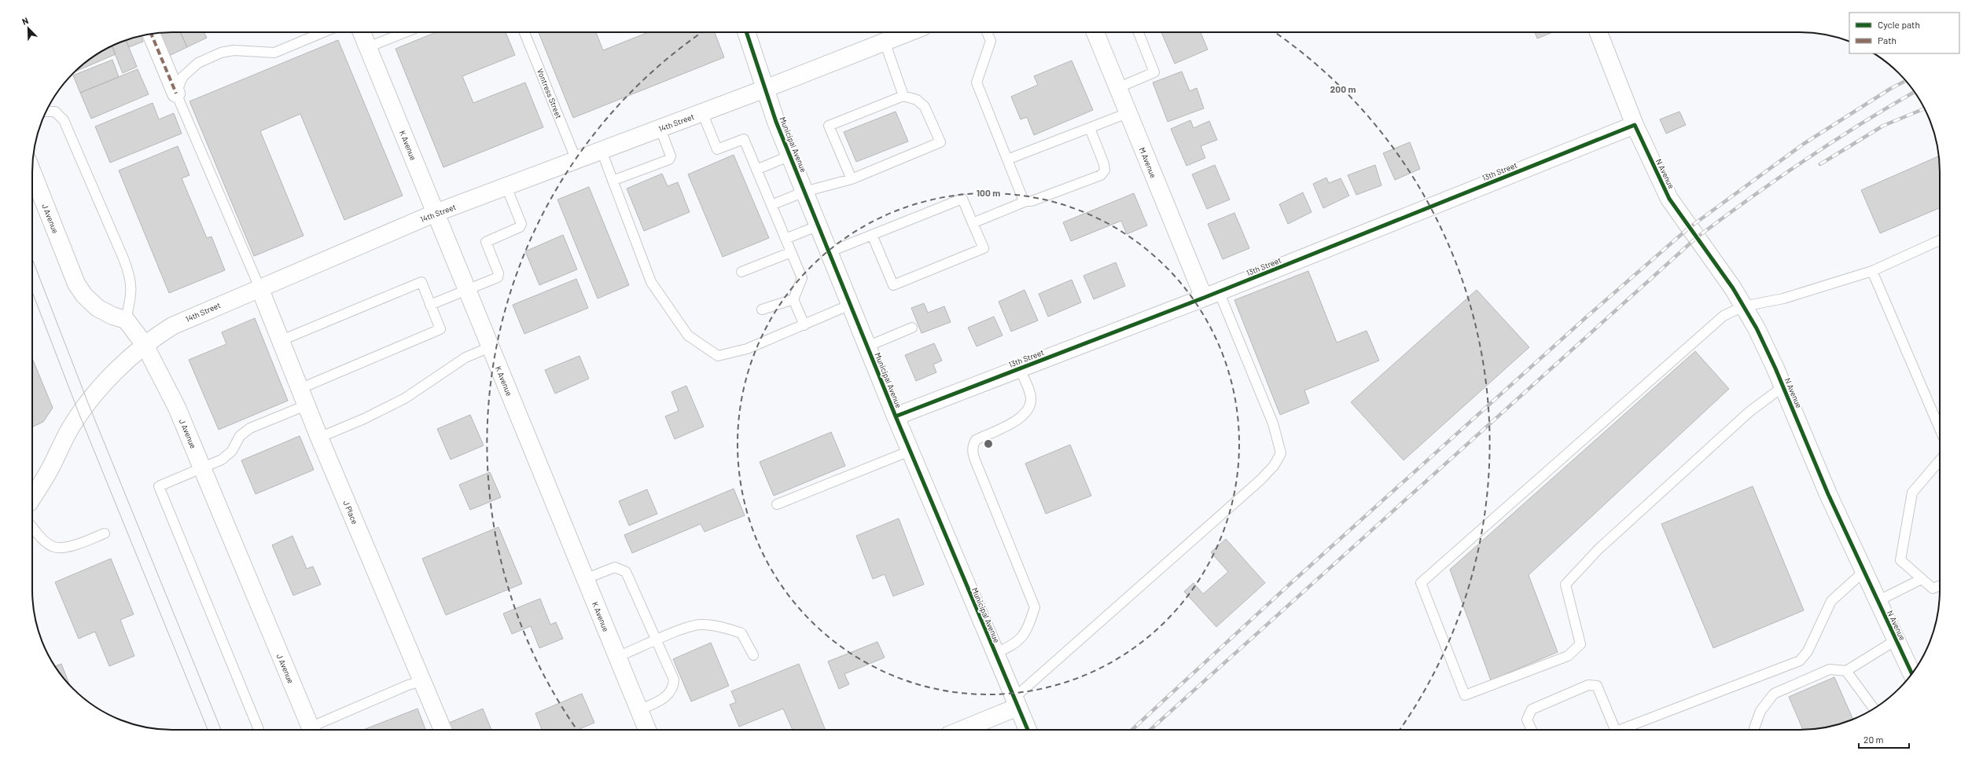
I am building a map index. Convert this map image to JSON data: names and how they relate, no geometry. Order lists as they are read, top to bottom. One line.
{"streets":{"street":["14th Street","Municipal Avenue","K Avenue","M Avenue","13th Street","N Avenue","J Avenue","J Place"],"lane":["Vontress Street"]},"crossings":[["Vontress Street","14th Street"],["14th Street","Municipal Avenue"],["14th Street","K Avenue"],["14th Street","J Avenue"],["14th Street","J Place"],["Municipal Avenue","13th Street"],["M Avenue","13th Street"],["13th Street","N Avenue"]],"legend":["Cycle path","Path"],"scale_bar":"20 m","north":"top left","rings":["200 m","100 m"]}
